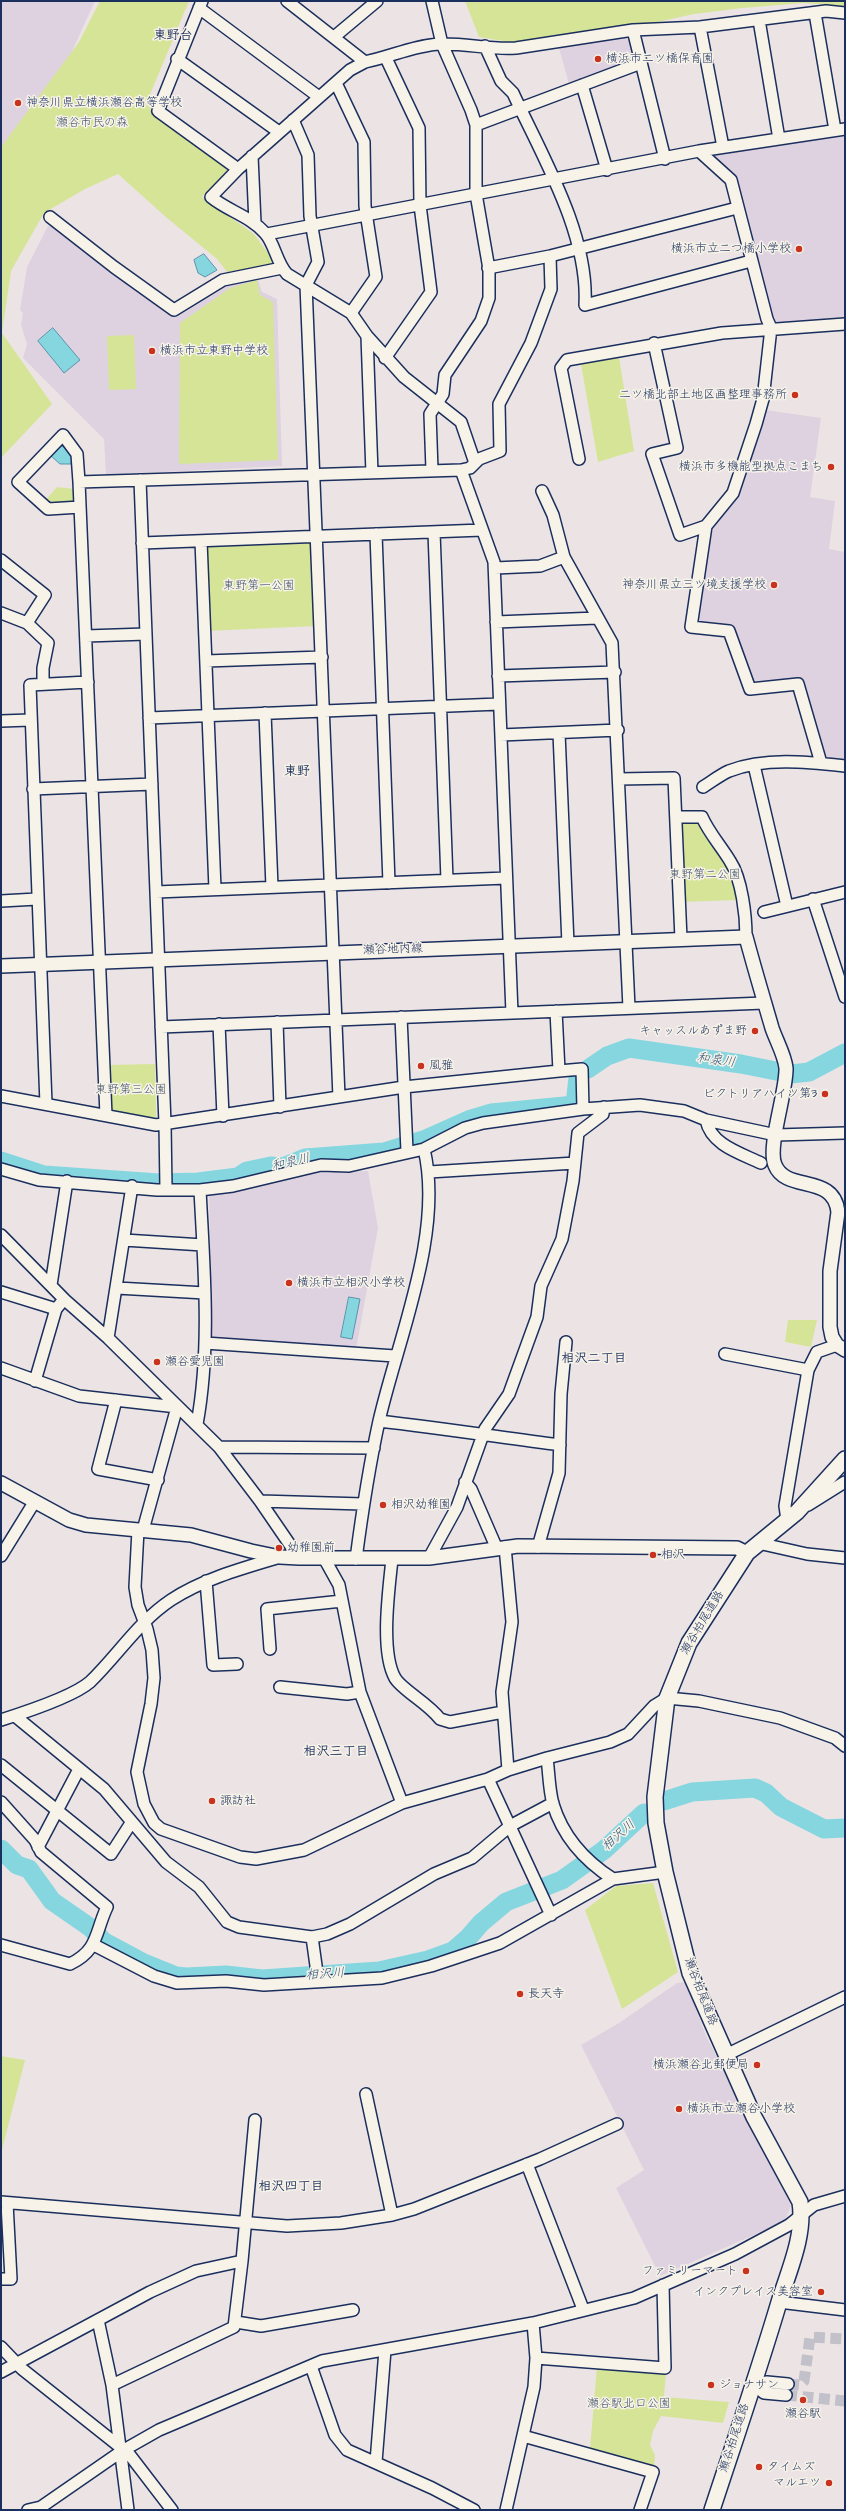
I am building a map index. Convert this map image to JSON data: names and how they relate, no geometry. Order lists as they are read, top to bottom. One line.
{"streets":{"main road":["瀬谷柏尾道路"],"street":["瀬谷地内線"]},"districts":["東野台","東野","相沢二丁目","相沢三丁目","相沢四丁目"],"water":["和泉川","相沢川"],"parks":["瀬谷市民の森","東野第一公園","東野第二公園","東野第三公園","瀬谷駅北口公園"],"places":["横浜市二ツ橋保育園","神奈川県立横浜瀬谷高等学校","横浜市立二つ橋小学校","横浜市立東野中学校","二ツ橋北部土地区画整理事務所","横浜市多機能型拠点こまち","神奈川県立三ツ境支援学校","キャッスルあずま野","風雅","ビクトリアハイツ第3","横浜市立相沢小学校","瀬谷愛児園","相沢幼稚園","幼稚園前","相沢","諏訪社","長天寺","横浜瀬谷北郵便局","横浜市立瀬谷小学校","ファミリーマート","インクプレイス美容室","ジョナサン","瀬谷駅","タイムズ","マルエツ"]}
